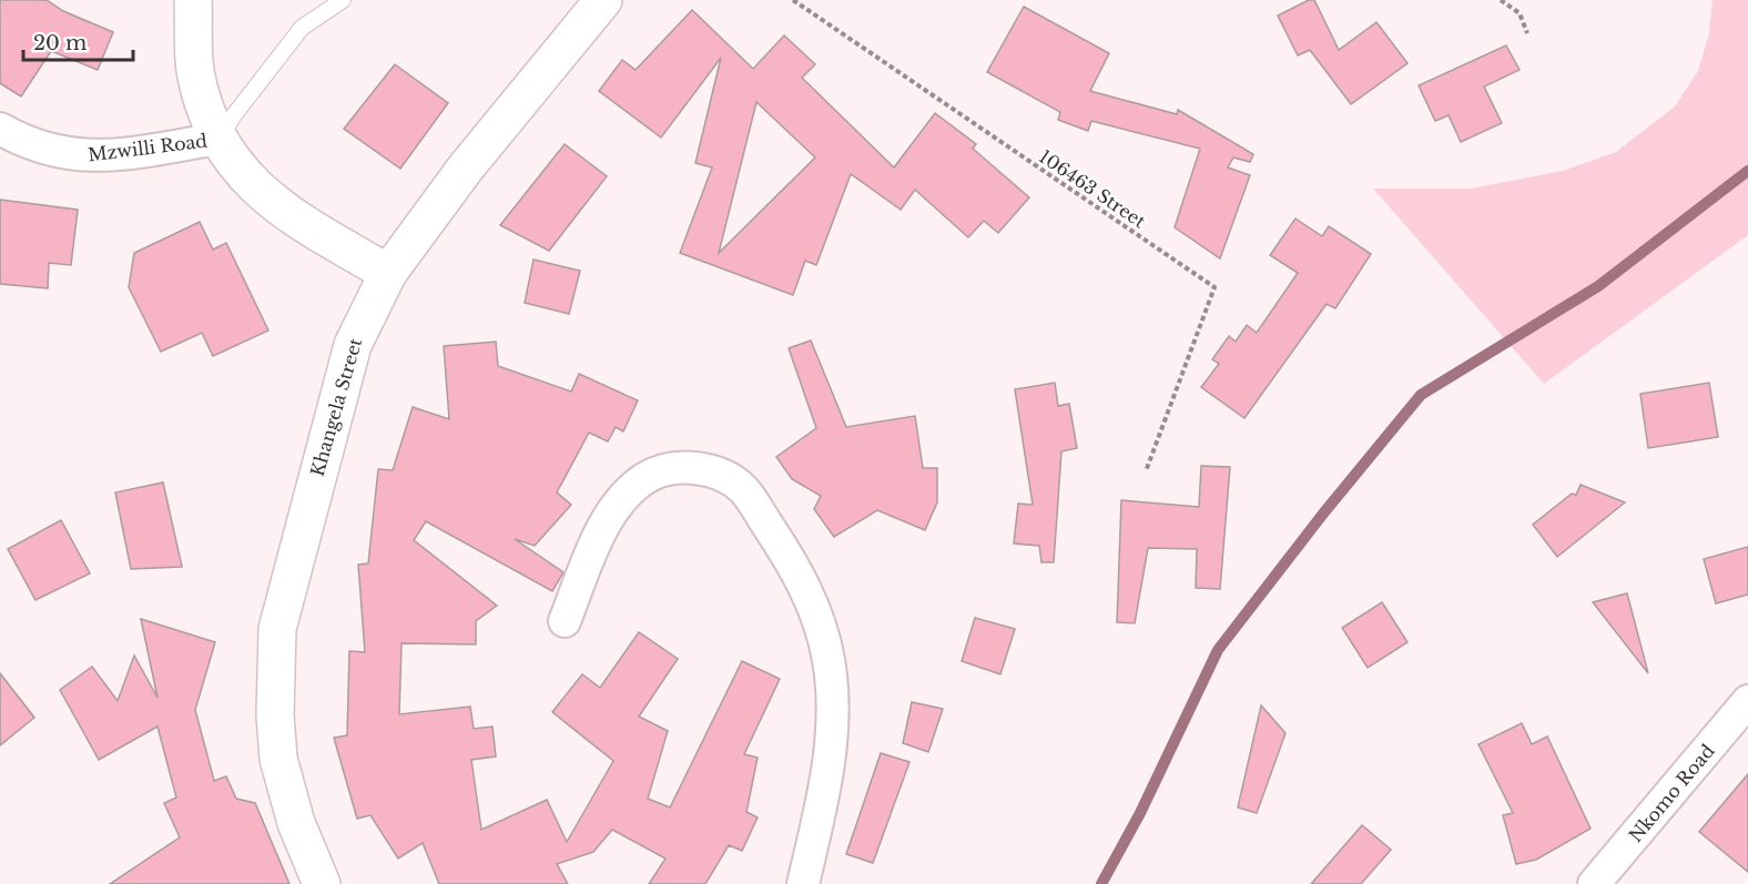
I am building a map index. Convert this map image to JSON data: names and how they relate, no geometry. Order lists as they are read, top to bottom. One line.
{"streets":{"street":["Mzwilli Road","Khangela Street","Nkomo Road"],"path":["106463 Street"]},"scale_bar":"20 m"}
